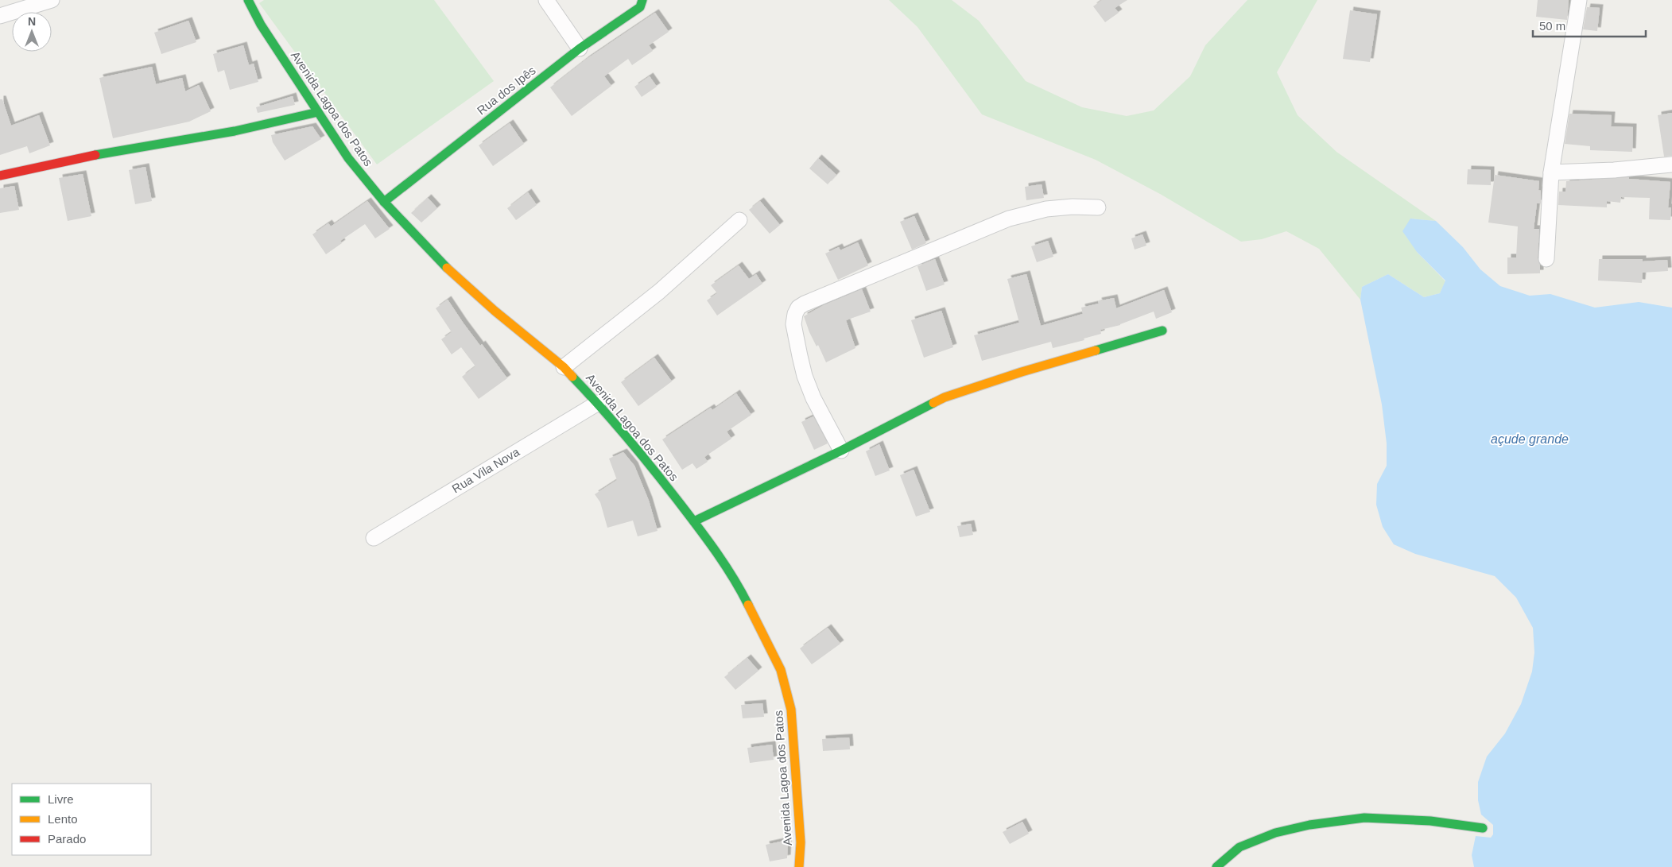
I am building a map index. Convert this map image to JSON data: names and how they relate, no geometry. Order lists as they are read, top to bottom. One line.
{"streets":{"street":["Rua dos Ipês","Avenida Lagoa dos Patos","Rua Vila Nova"]},"crossings":[["Rua dos Ipês","Avenida Lagoa dos Patos"],["Avenida Lagoa dos Patos","Rua Vila Nova"]],"water":["açude grande"],"legend":["Livre","Lento","Parado"],"scale_bar":"50 m","north":"top"}
